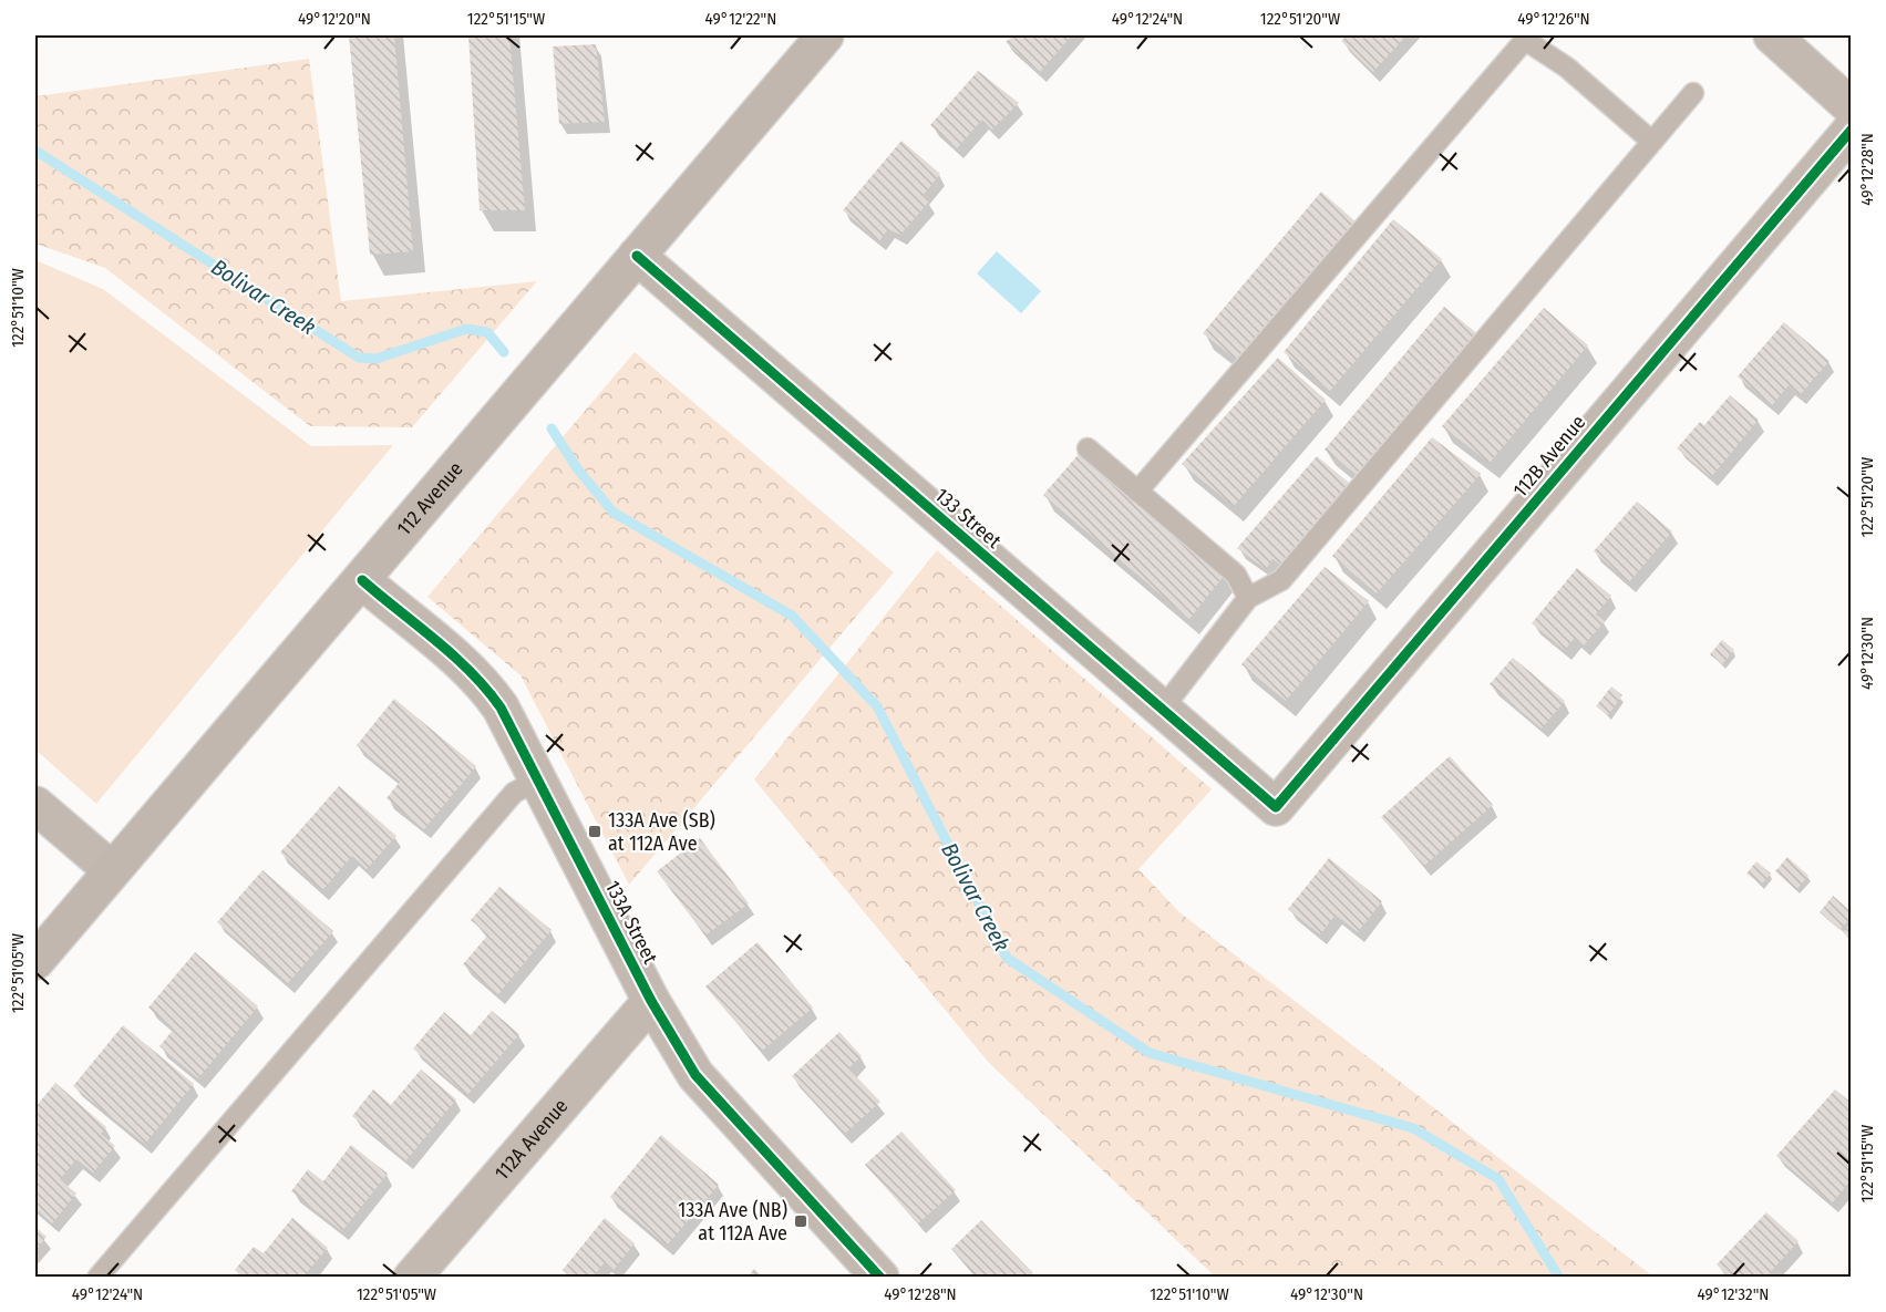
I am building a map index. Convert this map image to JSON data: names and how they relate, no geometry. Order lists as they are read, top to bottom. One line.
{"streets":{"main road":["112 Avenue"],"street":["112B Avenue","133 Street","133A Street","112A Avenue"]},"crossings":[["112B Avenue","133 Street"],["112 Avenue","133 Street"],["112 Avenue","133A Street"],["133A Street","112A Avenue"]],"water":["Bolivar Creek"],"places":{"transit":["133A Ave (SB) at 112A Ave","133A Ave (NB) at 112A Ave"]},"coordinates":["49°12'20\"N","122°51'15\"W","49°12'22\"N","49°12'24\"N","122°51'20\"W","49°12'26\"N","49°12'28\"N","122°51'10\"W","49°12'30\"N","122°51'05\"W","49°12'32\"N"]}
